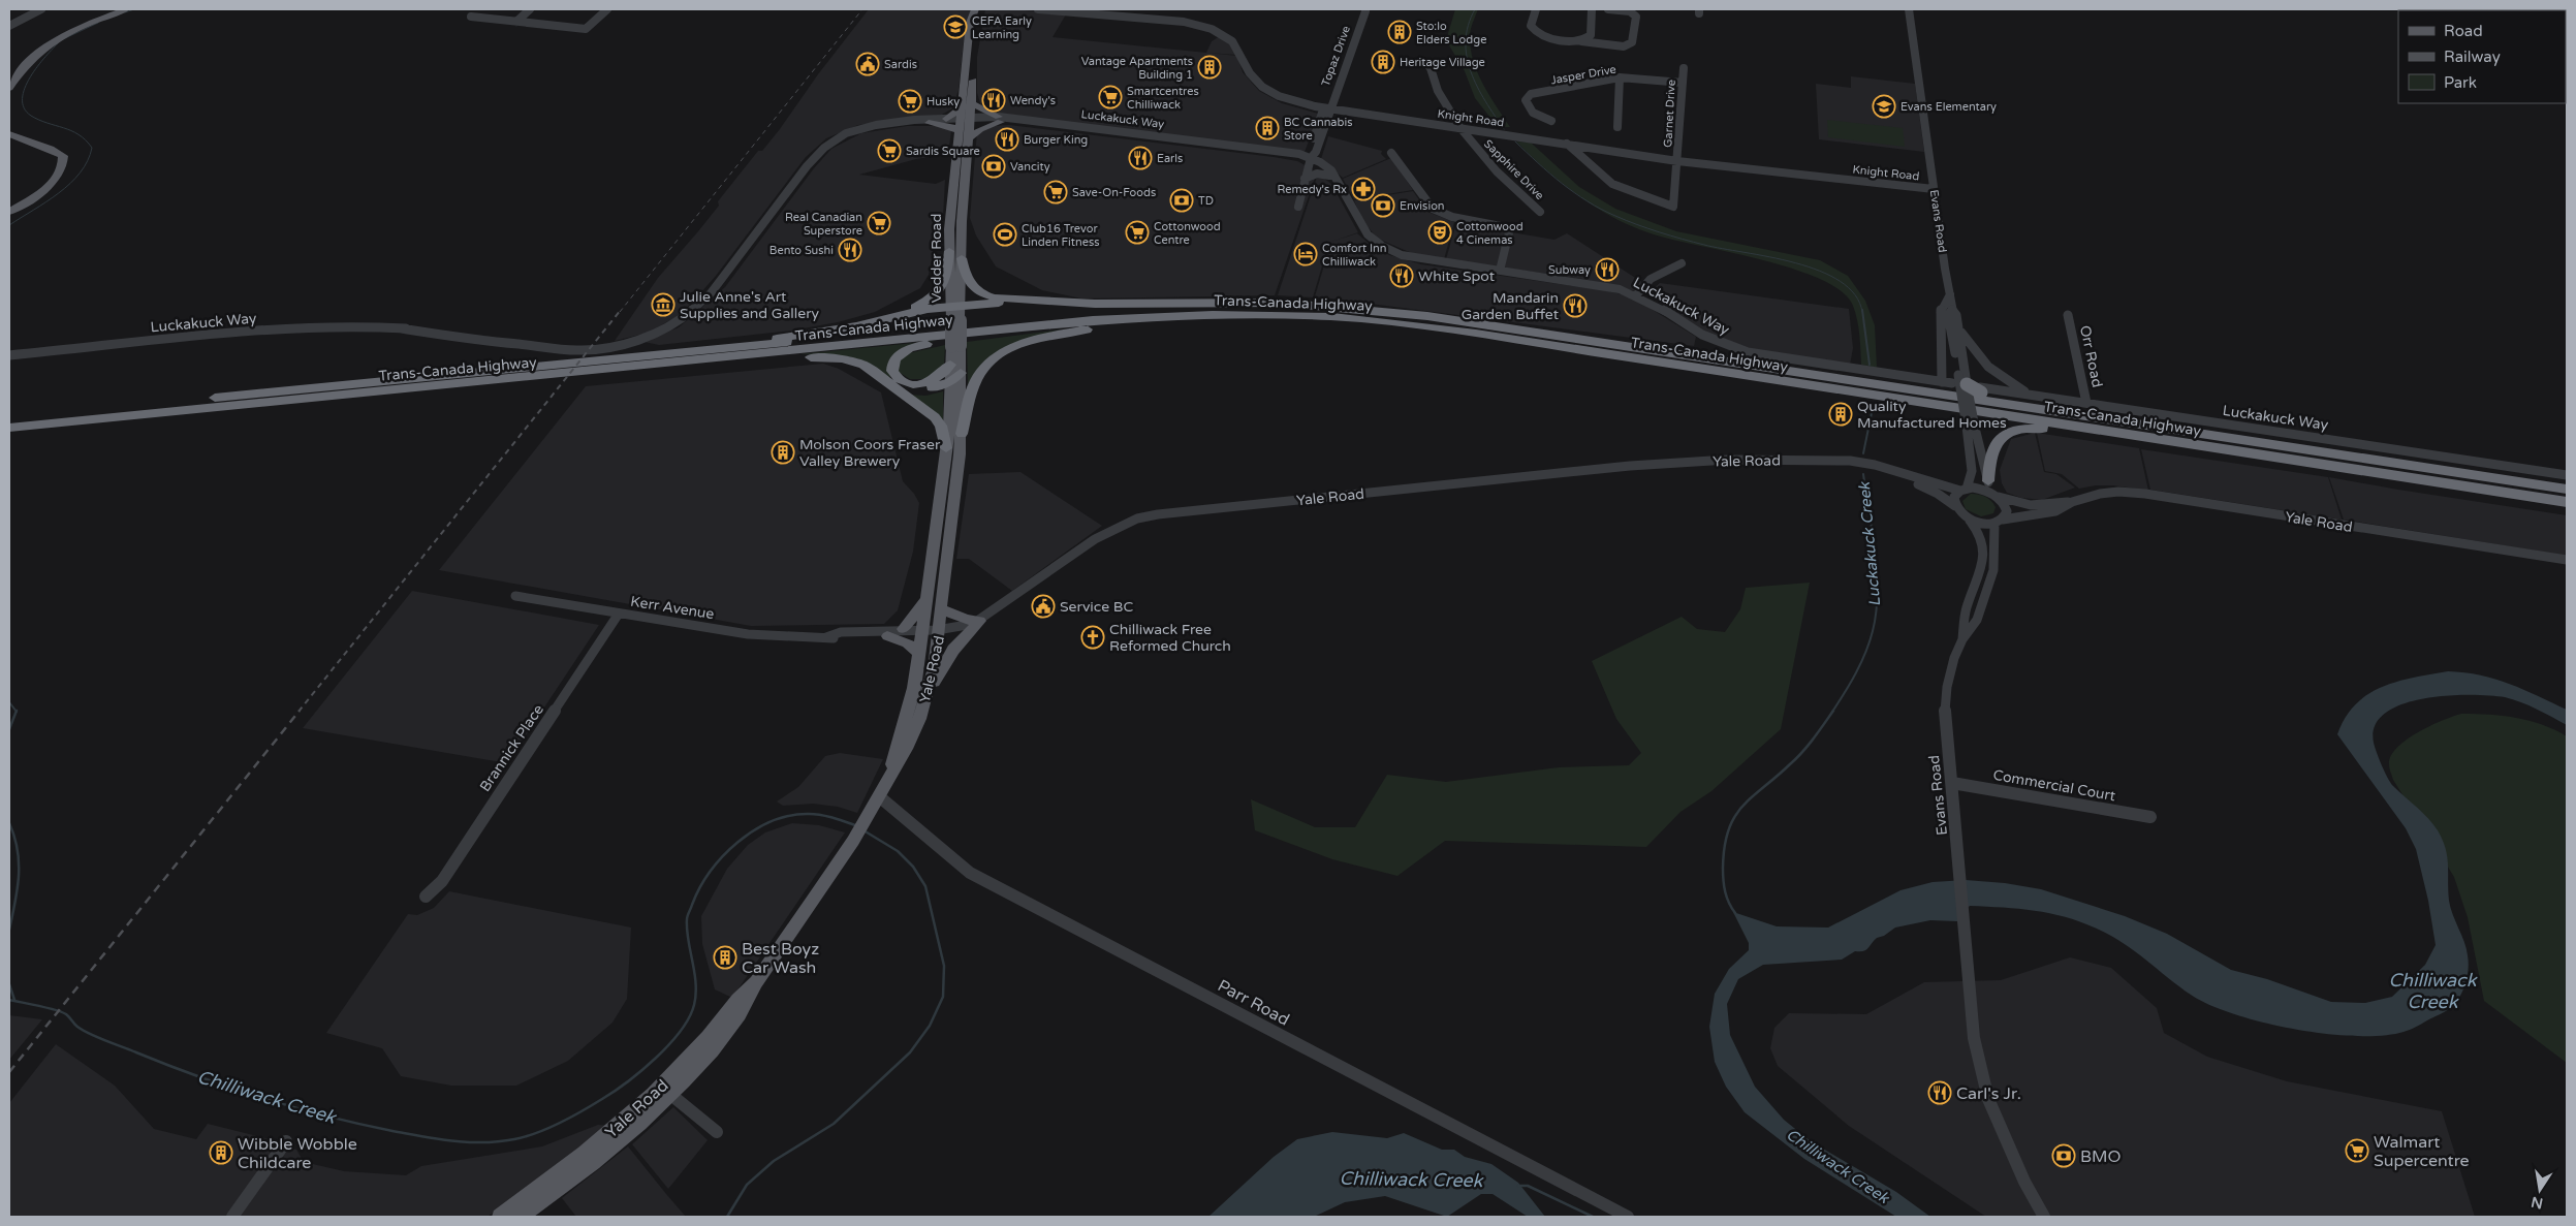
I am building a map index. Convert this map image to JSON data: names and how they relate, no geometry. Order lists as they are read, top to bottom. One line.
{"streets":{"highway":["Trans-Canada Highway"],"main road":["Vedder Road","Yale Road"],"street":["Topaz Drive","Jasper Drive","Garnet Drive","Knight Road","Luckakuck Way","Sapphire Drive","Evans Road","Orr Road","Kerr Avenue","Brannick Place","Commercial Court","Parr Road"]},"crossings":[["Topaz Drive","Knight Road"],["Topaz Drive","Luckakuck Way"],["Jasper Drive","Garnet Drive"],["Garnet Drive","Knight Road"],["Knight Road","Sapphire Drive"],["Knight Road","Evans Road"],["Luckakuck Way","Evans Road"],["Luckakuck Way","Vedder Road"],["Luckakuck Way","Orr Road"],["Evans Road","Yale Road"],["Evans Road","Commercial Court"],["Vedder Road","Yale Road"],["Vedder Road","Kerr Avenue"],["Yale Road","Kerr Avenue"],["Yale Road","Parr Road"],["Kerr Avenue","Brannick Place"]],"water":["Luckakuck Creek","Chilliwack Creek"],"places":{"school or university":["CEFA Early Learning","Evans Elementary"],"building":["Sto:lo Elders Lodge","Heritage Village","Vantage Apartments Building 1","BC Cannabis Store","Quality Manufactured Homes","Molson Coors Fraser Valley Brewery","Best Boyz Car Wash","Wibble Wobble Childcare"],"public building":["Sardis","Service BC"],"supermarket":["Smartcentres Chilliwack","Husky","Sardis Square","Save-On-Foods","Real Canadian Superstore","Cottonwood Centre","Walmart Supercentre"],"restaurant":["Wendy's","Burger King","Earls","Bento Sushi","Subway","White Spot","Mandarin Garden Buffet","Carl's Jr."],"bank":["Vancity","TD","Envision","BMO"],"pharmacy":["Remedy's Rx"],"theatre":["Cottonwood 4 Cinemas"],"sports":["Club16 Trevor Linden Fitness"],"hotel":["Comfort Inn Chilliwack"],"museum":["Julie Anne's Art Supplies and Gallery"],"church":["Chilliwack Free Reformed Church"]},"legend":["Road","Railway","Park"],"north":"bottom"}
